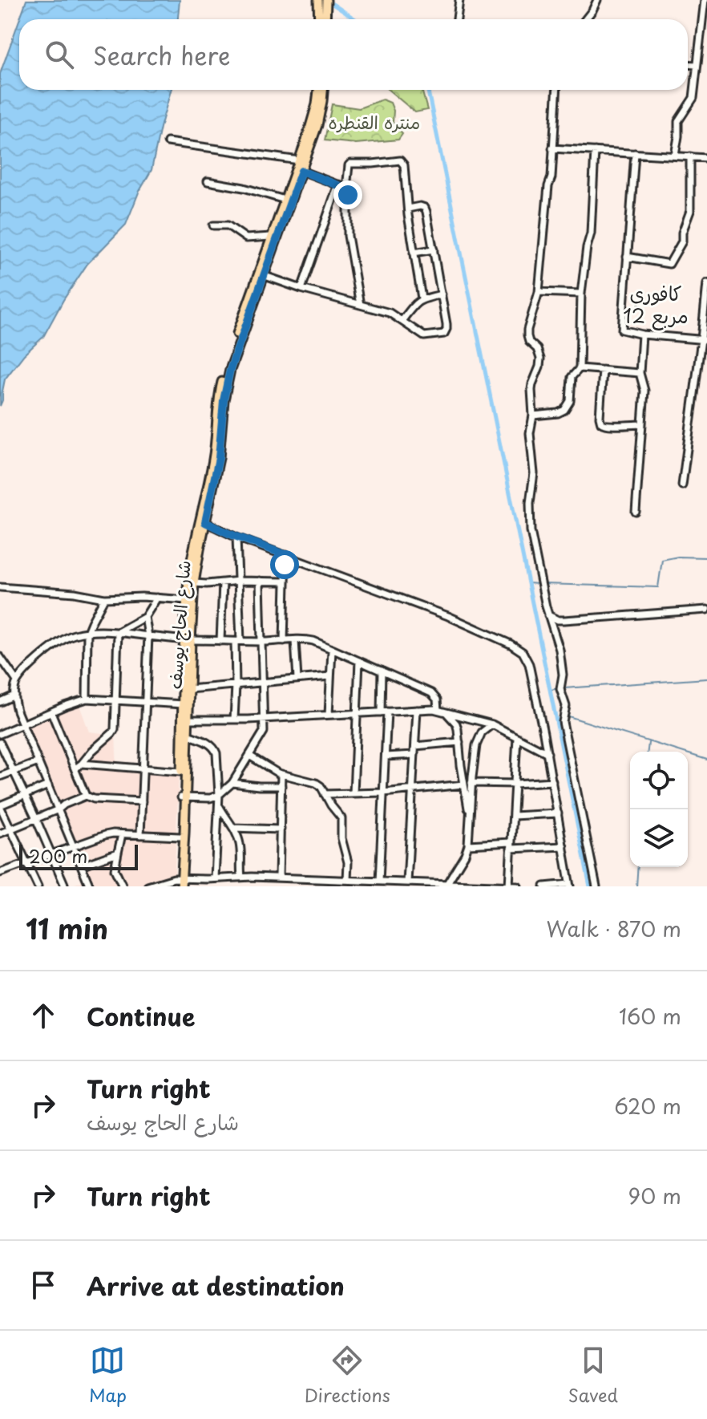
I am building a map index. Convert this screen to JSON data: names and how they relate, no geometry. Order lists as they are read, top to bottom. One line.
{"streets":{"main road":["شارع الحاج يوسف"]},"districts":["كافوري مربع 12"],"parks":["منتره القنطره"],"scale_bar":"200 m","page":{"search":"Search here","scale":"200 m","heading":["11 min","Walk · 870 m"],"list":[["Continue","160 m"],["Turn right","شارع الحاج يوسف","620 m"],["Turn right","90 m"],"Arrive at destination"],"nav":["Map","Directions","Saved"]}}
